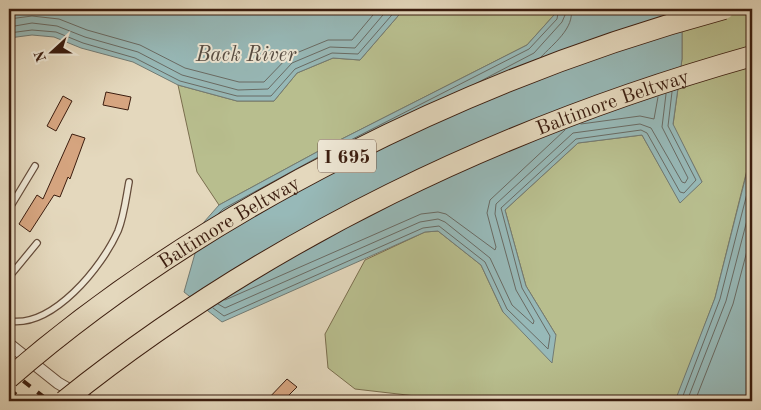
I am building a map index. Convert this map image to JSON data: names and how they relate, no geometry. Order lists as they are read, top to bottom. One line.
{"streets":{"highway":["Baltimore Beltway","I 695"]},"water":["Back River"],"north":"left"}
